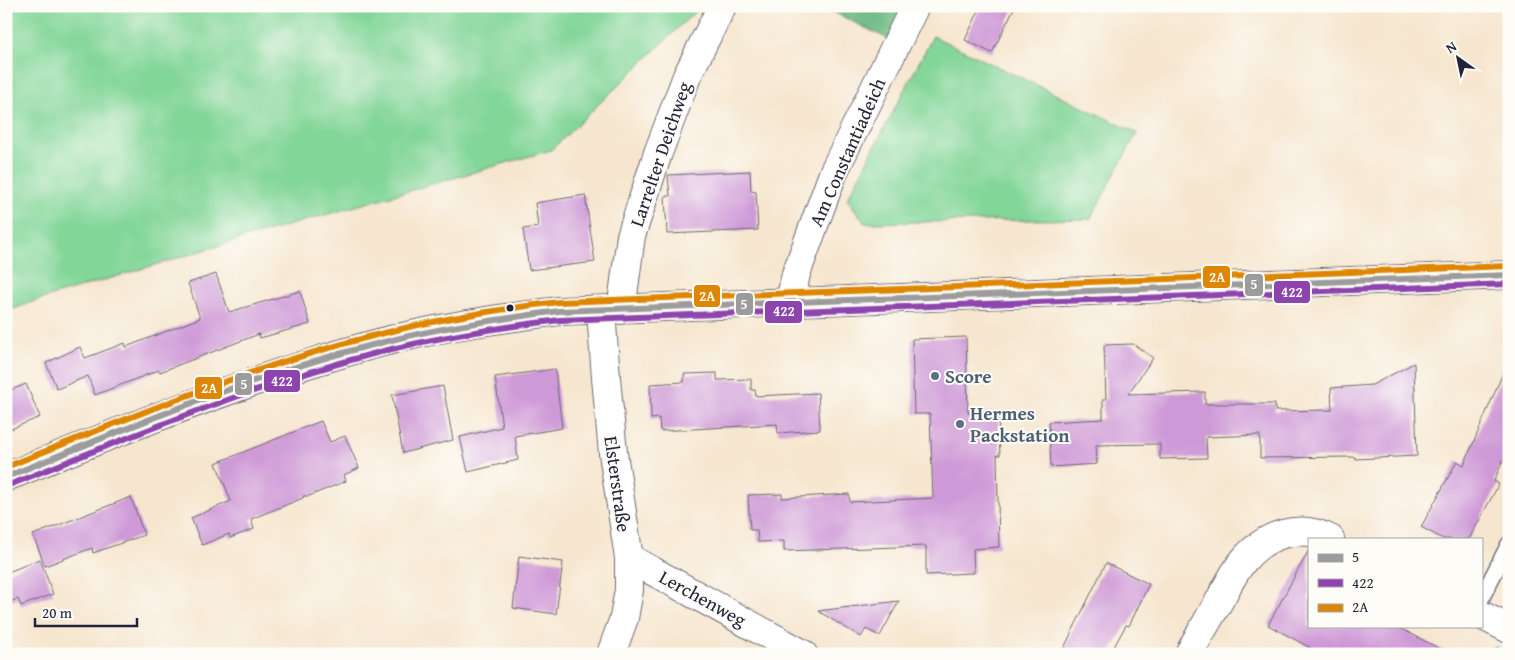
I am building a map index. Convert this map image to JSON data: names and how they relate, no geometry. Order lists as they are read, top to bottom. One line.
{"streets":{"street":["Am Constantiadeich","Larrelter Deichweg","Elsterstraße","Lerchenweg"]},"crossings":[["Larrelter Deichweg","Elsterstraße"],["Elsterstraße","Lerchenweg"]],"places":["Score","Hermes Packstation"],"lines":["transit line 2A","transit line 5","transit line 422"],"legend":["5","422","2A"],"scale_bar":"20 m","north":"top left"}
